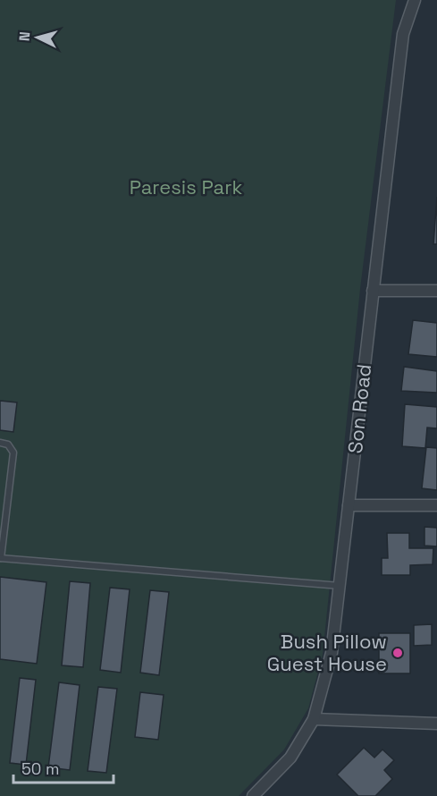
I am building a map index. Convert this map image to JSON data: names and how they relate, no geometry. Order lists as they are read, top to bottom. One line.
{"streets":{"street":["Son Road"]},"parks":["Paresis Park"],"places":["Bush Pillow Guest House"],"scale_bar":"50 m","north":"left"}
